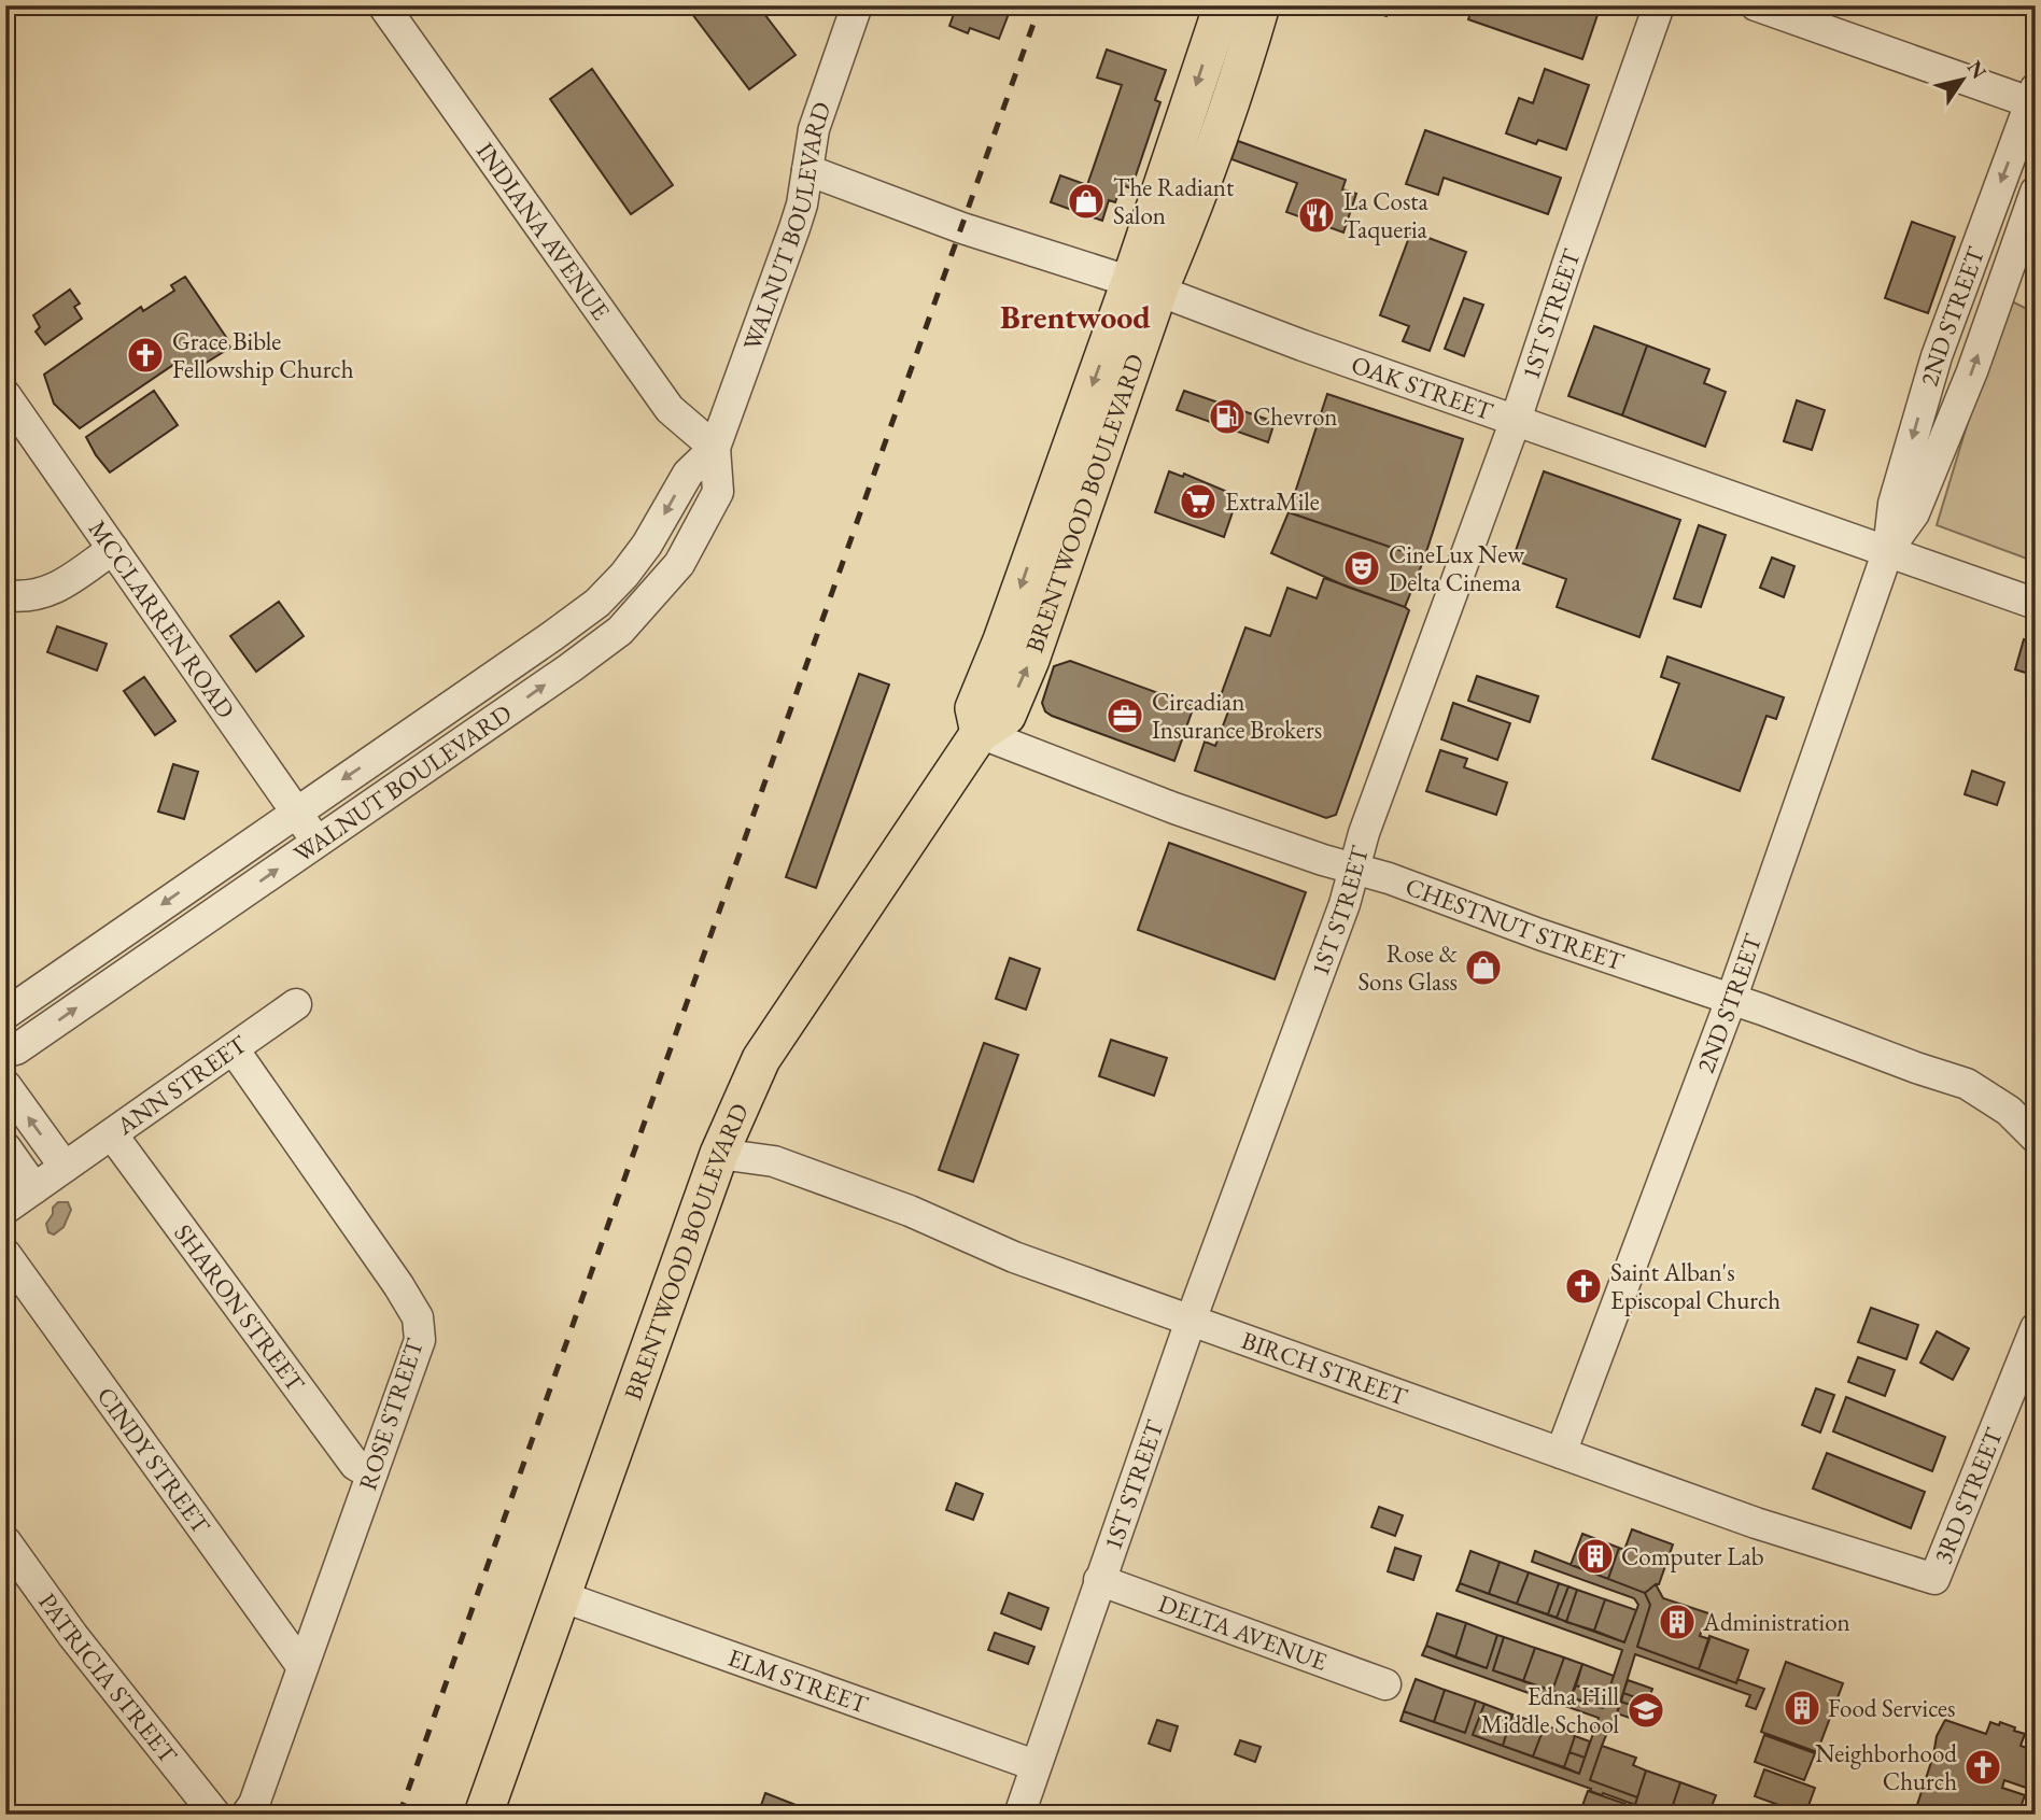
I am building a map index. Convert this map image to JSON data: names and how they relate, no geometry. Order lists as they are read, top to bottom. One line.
{"streets":{"main road":["BRENTWOOD BOULEVARD"],"street":["WALNUT BOULEVARD","INDIANA AVENUE","1ST STREET","2ND STREET","OAK STREET","MCCLARREN ROAD","CHESTNUT STREET","ANN STREET","SHARON STREET","BIRCH STREET","ROSE STREET","CINDY STREET","3RD STREET","DELTA AVENUE","PATRICIA STREET","ELM STREET"]},"crossings":[["WALNUT BOULEVARD","INDIANA AVENUE"],["WALNUT BOULEVARD","OAK STREET"],["WALNUT BOULEVARD","MCCLARREN ROAD"],["1ST STREET","OAK STREET"],["1ST STREET","CHESTNUT STREET"],["1ST STREET","BIRCH STREET"],["1ST STREET","DELTA AVENUE"],["1ST STREET","ELM STREET"],["2ND STREET","OAK STREET"],["2ND STREET","CHESTNUT STREET"],["2ND STREET","BIRCH STREET"],["OAK STREET","BRENTWOOD BOULEVARD"],["BRENTWOOD BOULEVARD","CHESTNUT STREET"],["BRENTWOOD BOULEVARD","BIRCH STREET"],["BRENTWOOD BOULEVARD","ELM STREET"],["ANN STREET","SHARON STREET"],["ANN STREET","ROSE STREET"],["SHARON STREET","ROSE STREET"],["BIRCH STREET","3RD STREET"],["ROSE STREET","CINDY STREET"]],"districts":["Brentwood"],"places":{"shop":["The Radiant Salon","Rose & Sons Glass"],"restaurant":["La Costa Taqueria"],"church":["Grace Bible Fellowship Church","Saint Alban's Episcopal Church","Neighborhood Church"],"fuel station":["Chevron"],"supermarket":["ExtraMile"],"theatre":["CineLux New Delta Cinema"],"office":["Circadian Insurance Brokers"],"building":["Computer Lab","Administration","Food Services"],"school or university":["Edna Hill Middle School"]},"north":"top right"}
